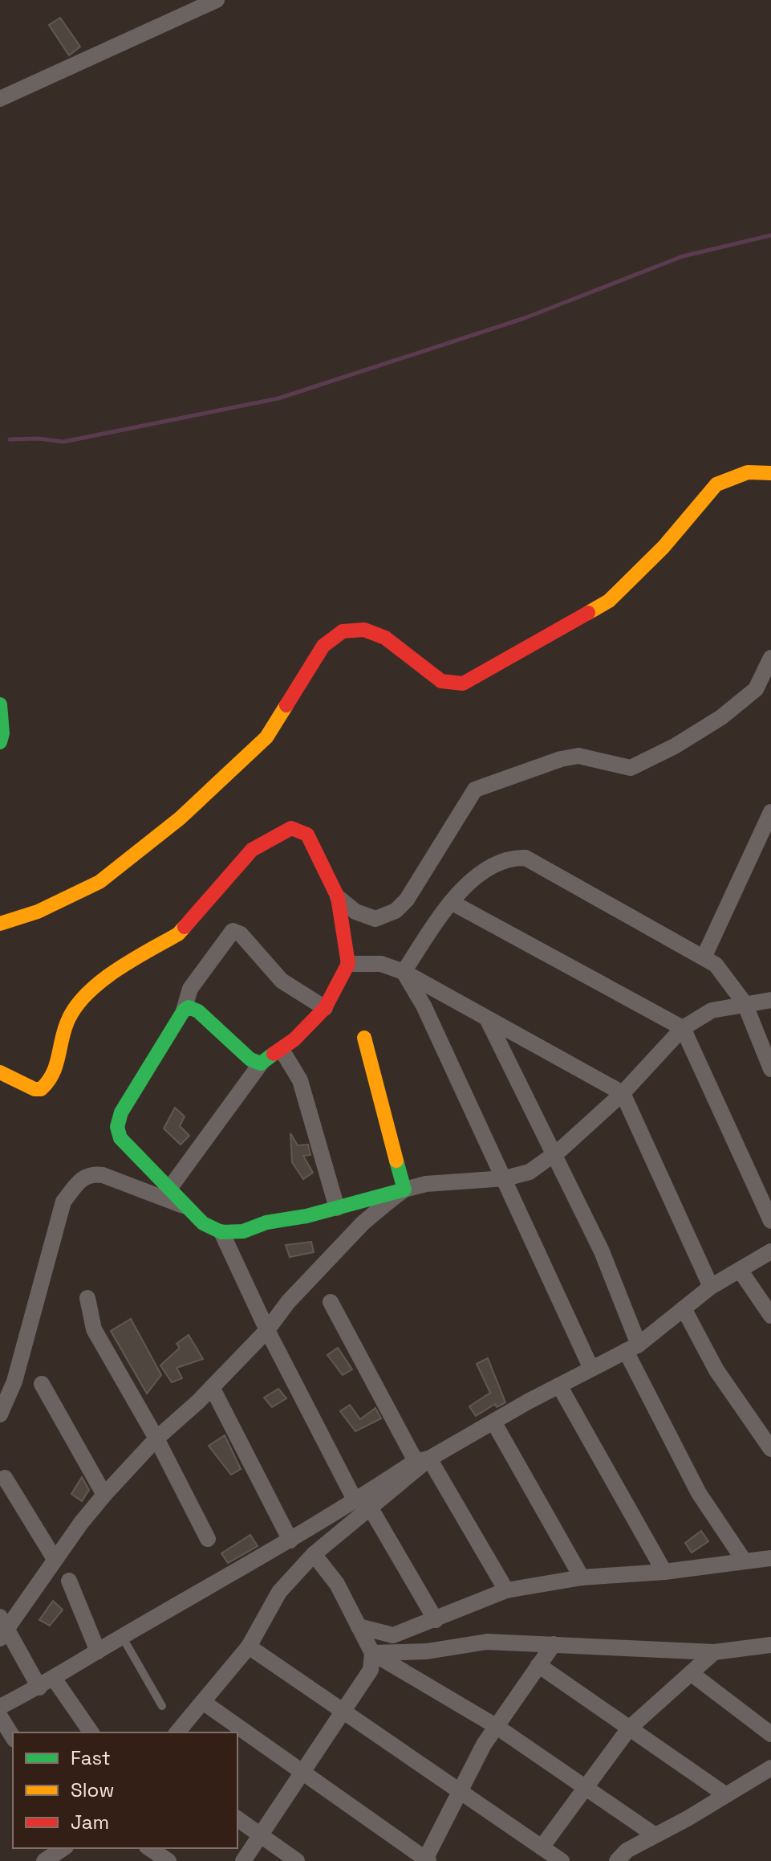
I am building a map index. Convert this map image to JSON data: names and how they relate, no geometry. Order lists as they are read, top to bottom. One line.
{"legend":["Fast","Slow","Jam"]}
